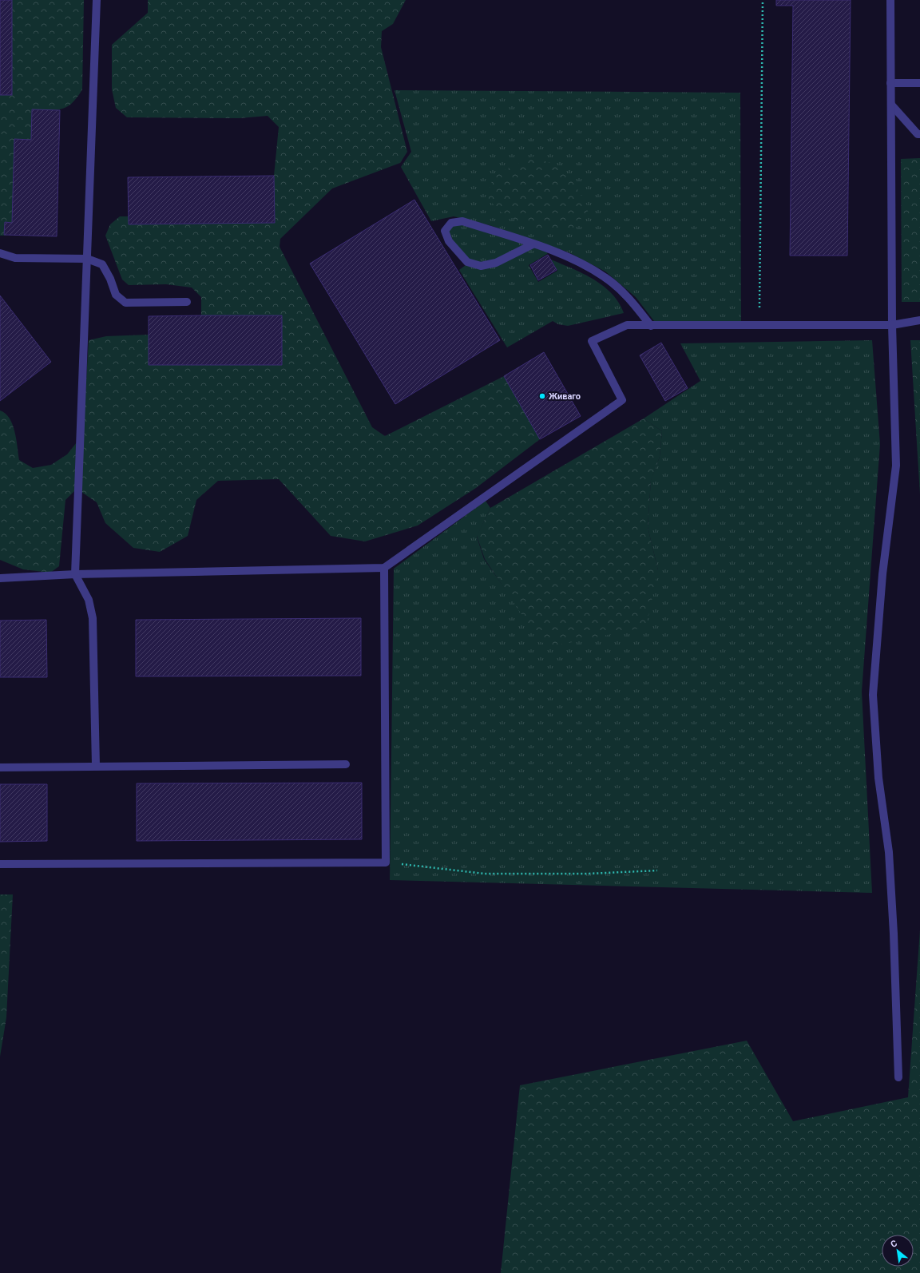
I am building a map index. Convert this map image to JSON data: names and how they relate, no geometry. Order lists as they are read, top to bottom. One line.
{"places":["Живаго"],"north":"top left"}
